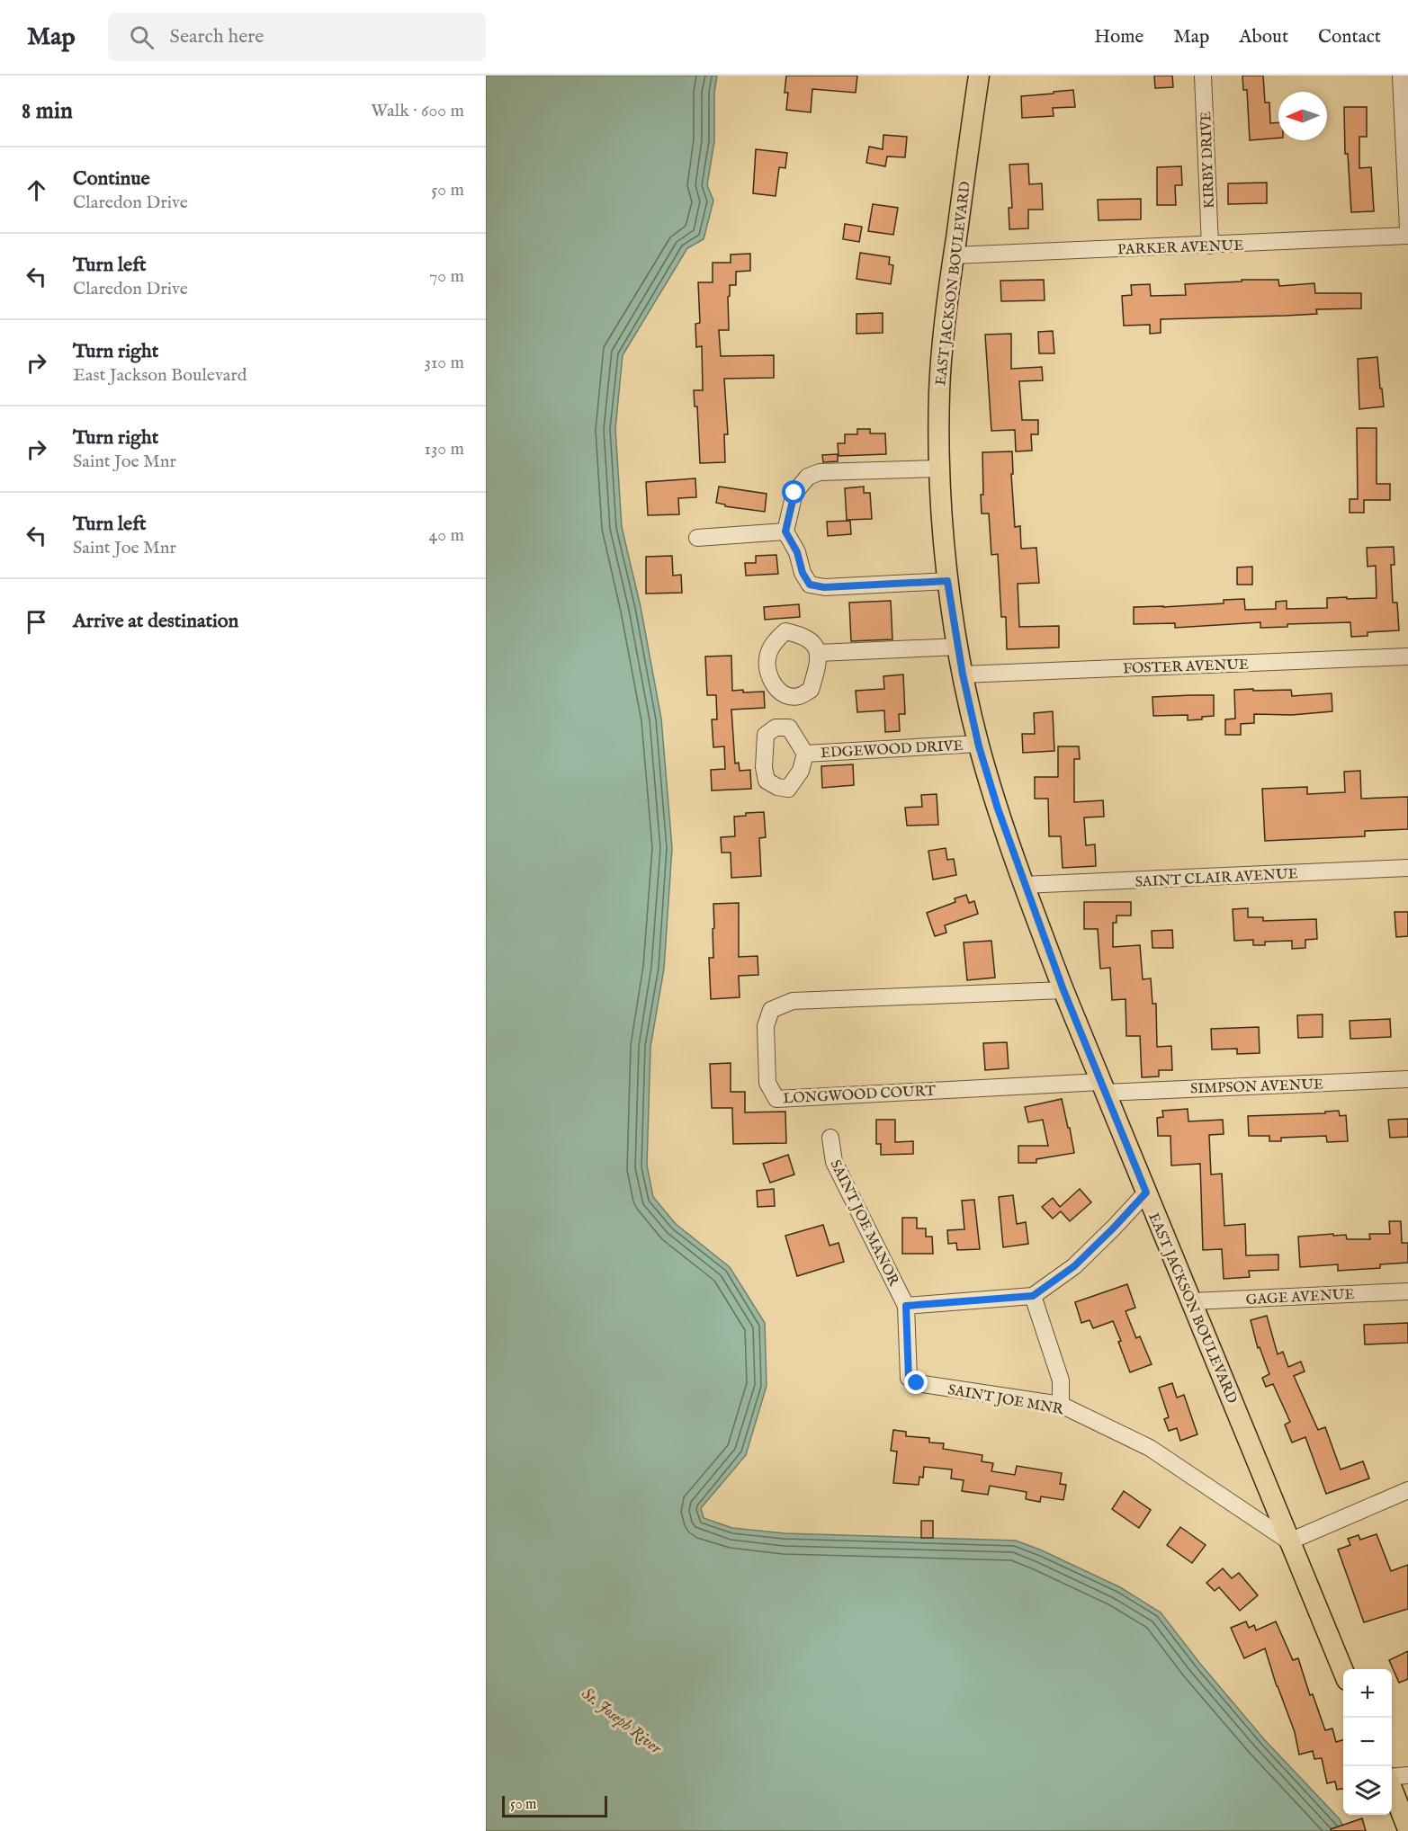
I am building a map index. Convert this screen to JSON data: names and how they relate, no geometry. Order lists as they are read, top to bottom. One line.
{"streets":{"main road":["EAST JACKSON BOULEVARD"],"street":["KIRBY DRIVE","PARKER AVENUE","FOSTER AVENUE","EDGEWOOD DRIVE","SAINT CLAIR AVENUE","SIMPSON AVENUE","LONGWOOD COURT","SAINT JOE MANOR","GAGE AVENUE","SAINT JOE MNR"]},"crossings":[["KIRBY DRIVE","PARKER AVENUE"],["PARKER AVENUE","EAST JACKSON BOULEVARD"],["EAST JACKSON BOULEVARD","FOSTER AVENUE"],["EAST JACKSON BOULEVARD","EDGEWOOD DRIVE"],["EAST JACKSON BOULEVARD","SAINT CLAIR AVENUE"],["EAST JACKSON BOULEVARD","SIMPSON AVENUE"],["EAST JACKSON BOULEVARD","LONGWOOD COURT"],["EAST JACKSON BOULEVARD","GAGE AVENUE"],["EAST JACKSON BOULEVARD","SAINT JOE MNR"],["SIMPSON AVENUE","LONGWOOD COURT"],["SAINT JOE MANOR","SAINT JOE MNR"]],"water":["St. Joseph River"],"scale_bar":"50 m","north":"left","page":{"header":"Map","search":"Search here","nav":["Home","Map","About","Contact"],"heading":["8 min","Walk · 600 m"],"list":[["Continue","Claredon Drive","50 m"],["Turn left","Claredon Drive","70 m"],["Turn right","East Jackson Boulevard","310 m"],["Turn right","Saint Joe Mnr","130 m"],["Turn left","Saint Joe Mnr","40 m"],"Arrive at destination"],"map_buttons":["+","−"],"scale":"50 m"}}
